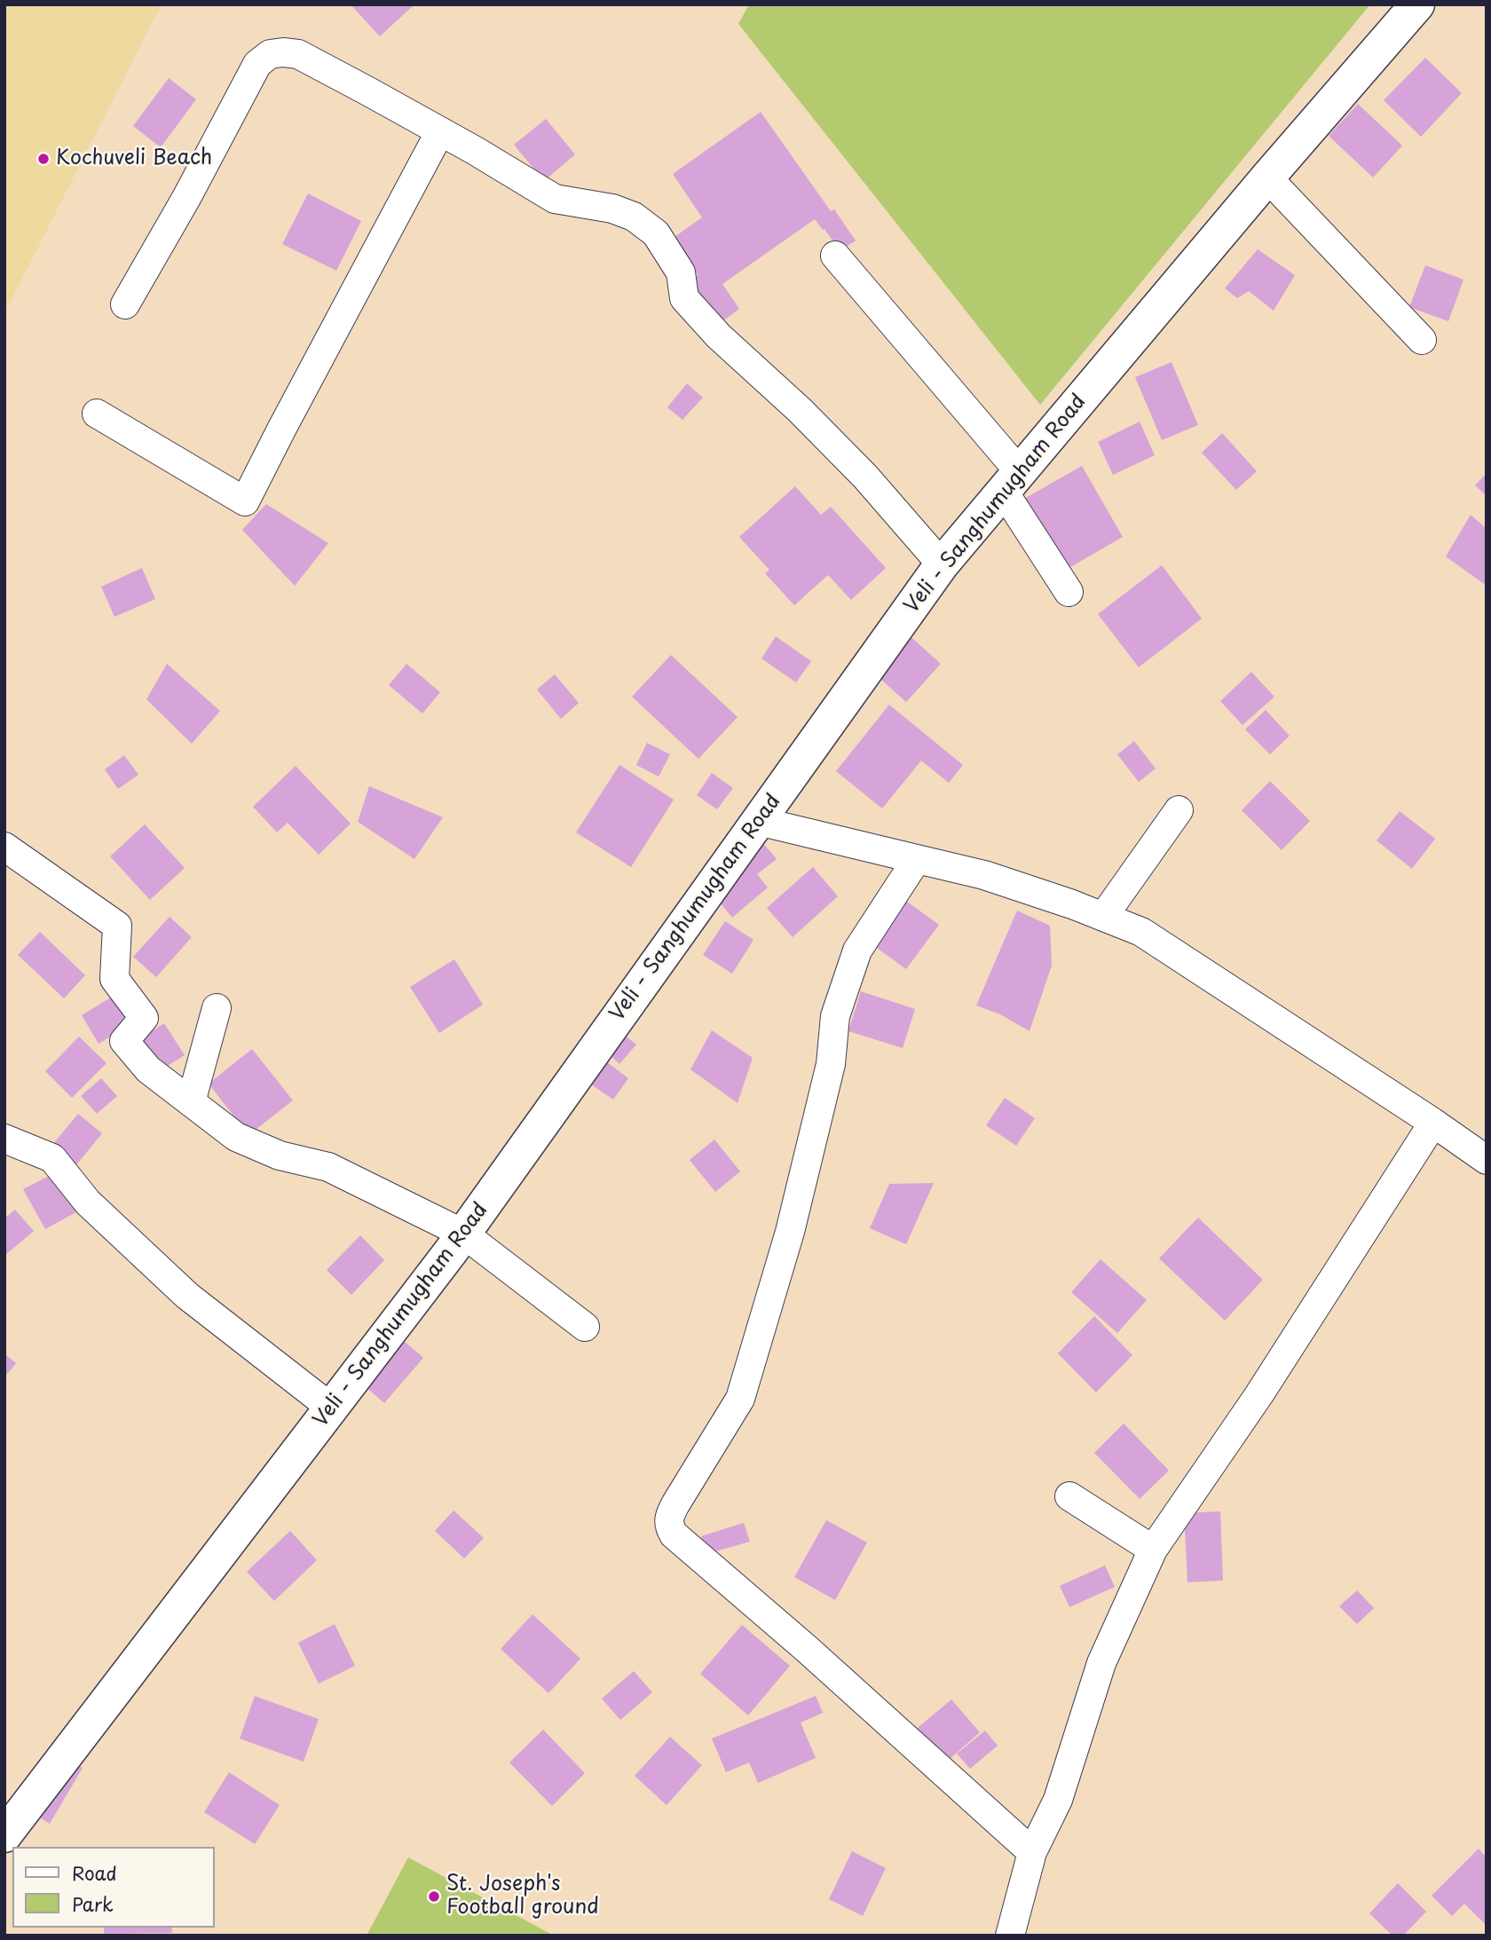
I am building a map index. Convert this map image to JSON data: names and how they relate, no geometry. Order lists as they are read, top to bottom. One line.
{"streets":{"main road":["Veli - Sanghumugham Road"]},"places":["Kochuveli Beach","St. Joseph's Football ground"],"legend":["Road","Park"]}
